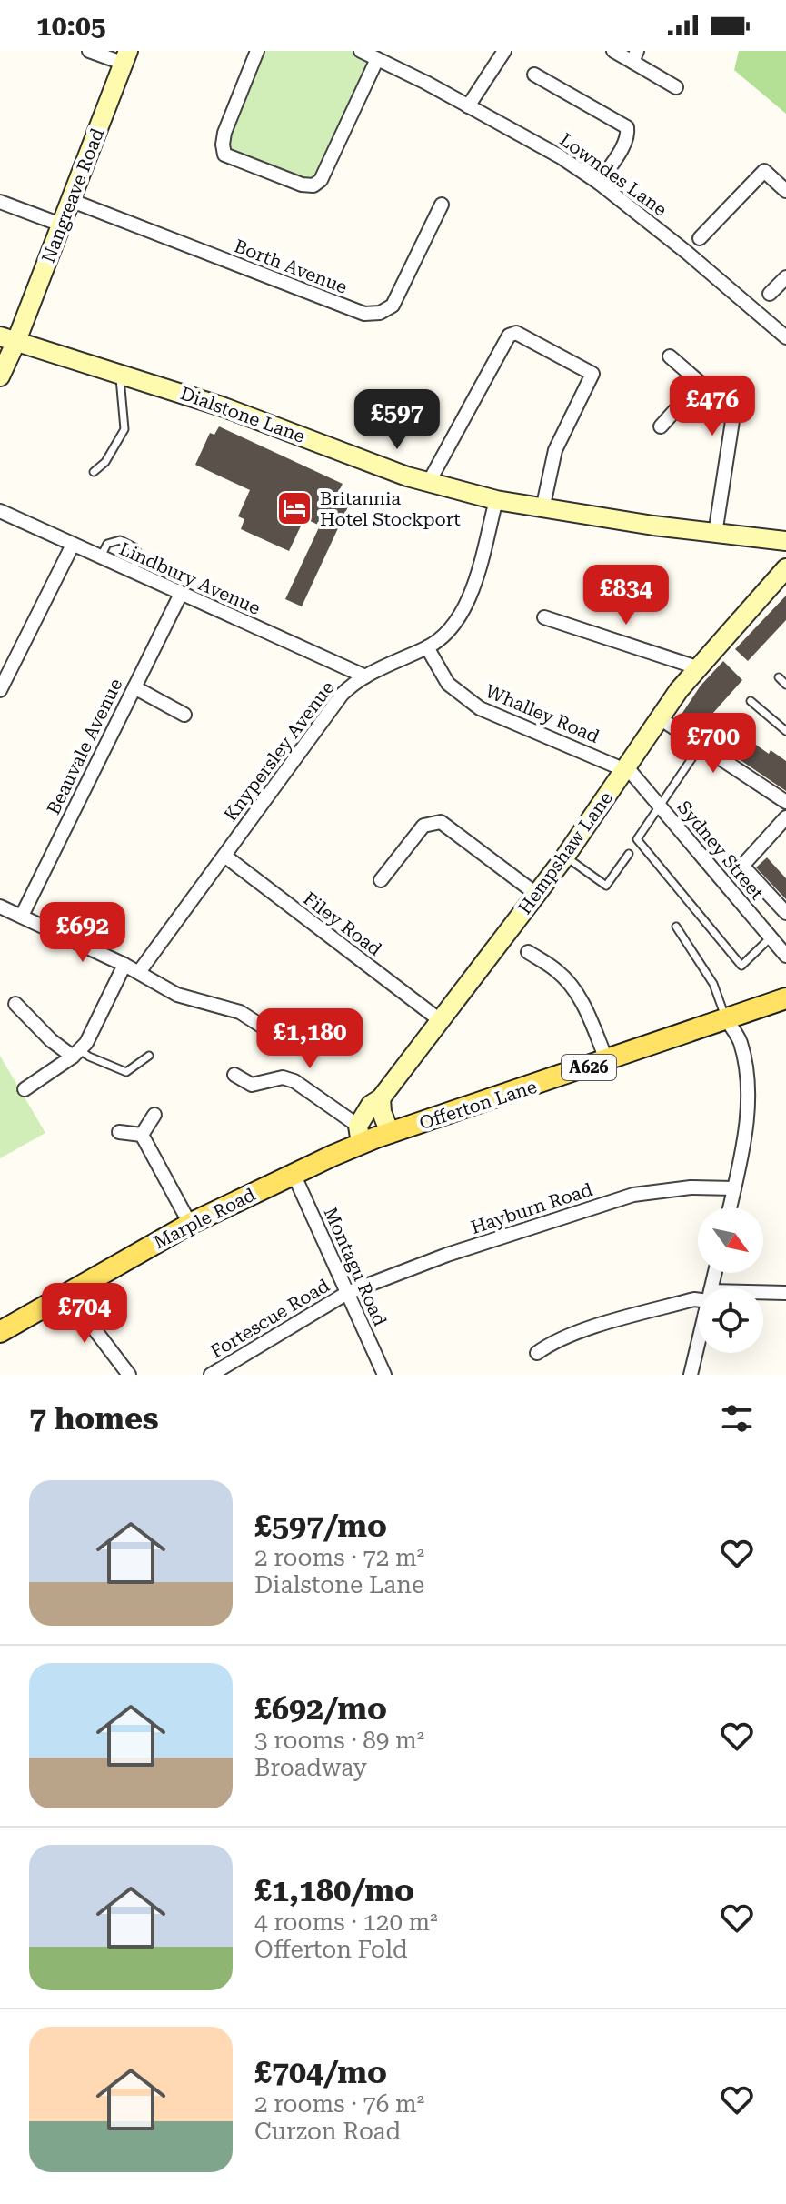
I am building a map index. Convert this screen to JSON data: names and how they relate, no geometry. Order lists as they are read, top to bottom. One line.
{"streets":{"main road":["A626","Offerton Lane","Marple Road"],"street":["Lowndes Lane","Nangreave Road","Borth Avenue","Dialstone Lane","Lindbury Avenue","Whalley Road","Beauvale Avenue","Knypersley Avenue","Sydney Street","Hempshaw Lane","Filey Road","Hayburn Road","Montagu Road","Fortescue Road"]},"crossings":[["Nangreave Road","Borth Avenue"],["Nangreave Road","Dialstone Lane"],["Dialstone Lane","Knypersley Avenue"],["Lindbury Avenue","Beauvale Avenue"],["Lindbury Avenue","Knypersley Avenue"],["Whalley Road","Knypersley Avenue"],["Whalley Road","Sydney Street"],["Whalley Road","Hempshaw Lane"],["Knypersley Avenue","Filey Road"],["Sydney Street","Hempshaw Lane"],["Hempshaw Lane","Filey Road"],["Hempshaw Lane","Offerton Lane"],["Hempshaw Lane","Marple Road"],["Offerton Lane","Marple Road"],["Hayburn Road","Montagu Road"],["Hayburn Road","Fortescue Road"],["Marple Road","Montagu Road"],["Montagu Road","Fortescue Road"]],"places":{"hotel":["Britannia Hotel Stockport"]},"north":"bottom right","page":{"status":"10:05","price":["£476","£597","£834","£700","£692","£1,180","£704"],"heading":"7 homes","list":[{"name":"£597/mo","note":"2 rooms · 72 m² · Dialstone Lane"},{"name":"£692/mo","note":"3 rooms · 89 m² · Broadway"},{"name":"£1,180/mo","note":"4 rooms · 120 m² · Offerton Fold"},{"name":"£704/mo","note":"2 rooms · 76 m² · Curzon Road"}]}}
